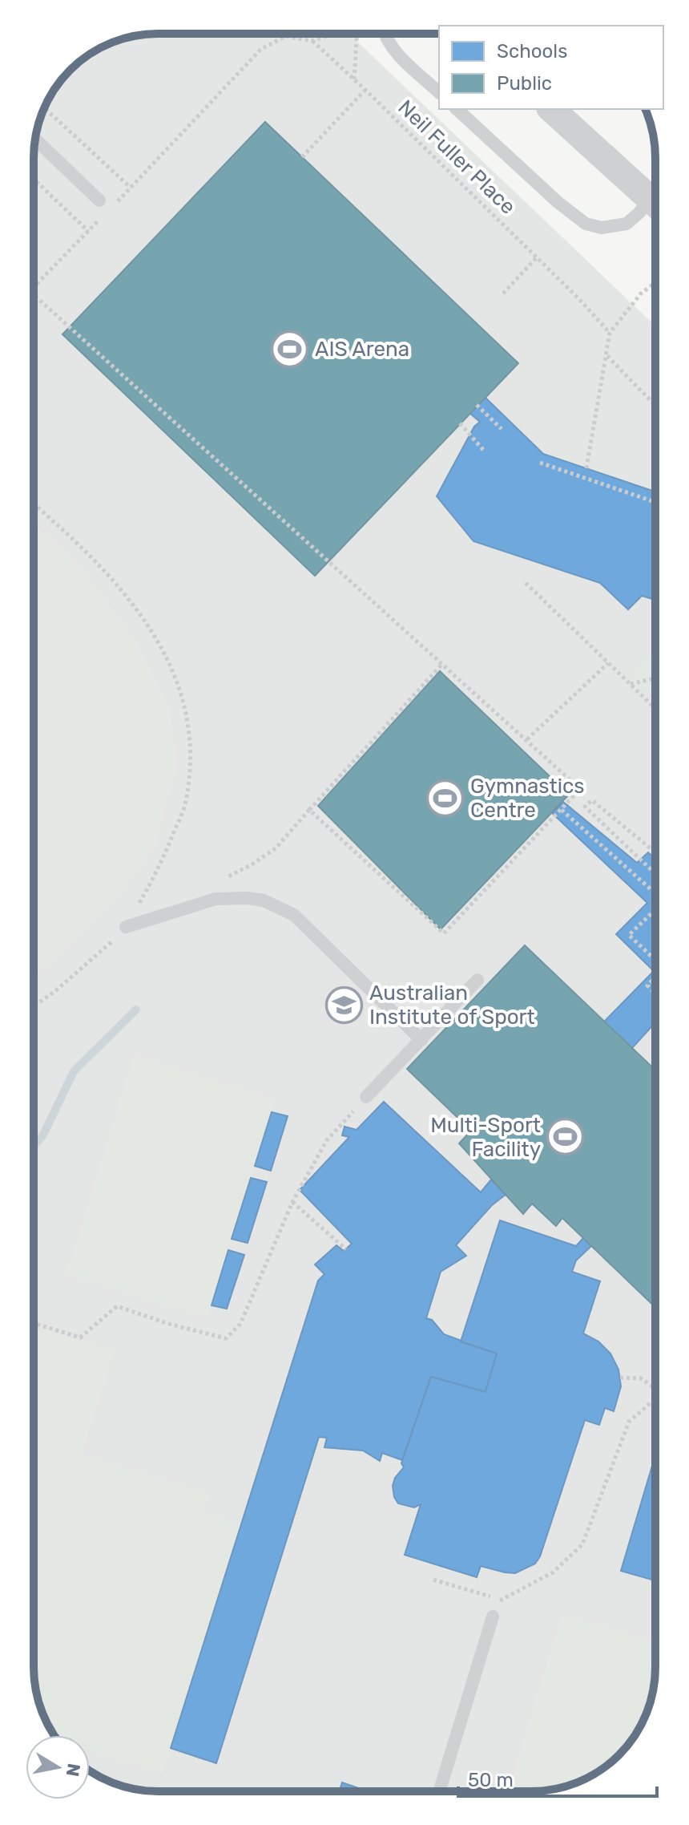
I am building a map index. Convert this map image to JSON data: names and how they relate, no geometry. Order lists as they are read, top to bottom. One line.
{"streets":{"path":["Neil Fuller Place"]},"places":{"sports":["AIS Arena","Gymnastics Centre","Multi-Sport Facility"],"school or university":["Australian Institute of Sport"]},"legend":["Schools","Public"],"scale_bar":"50 m","north":"right"}
